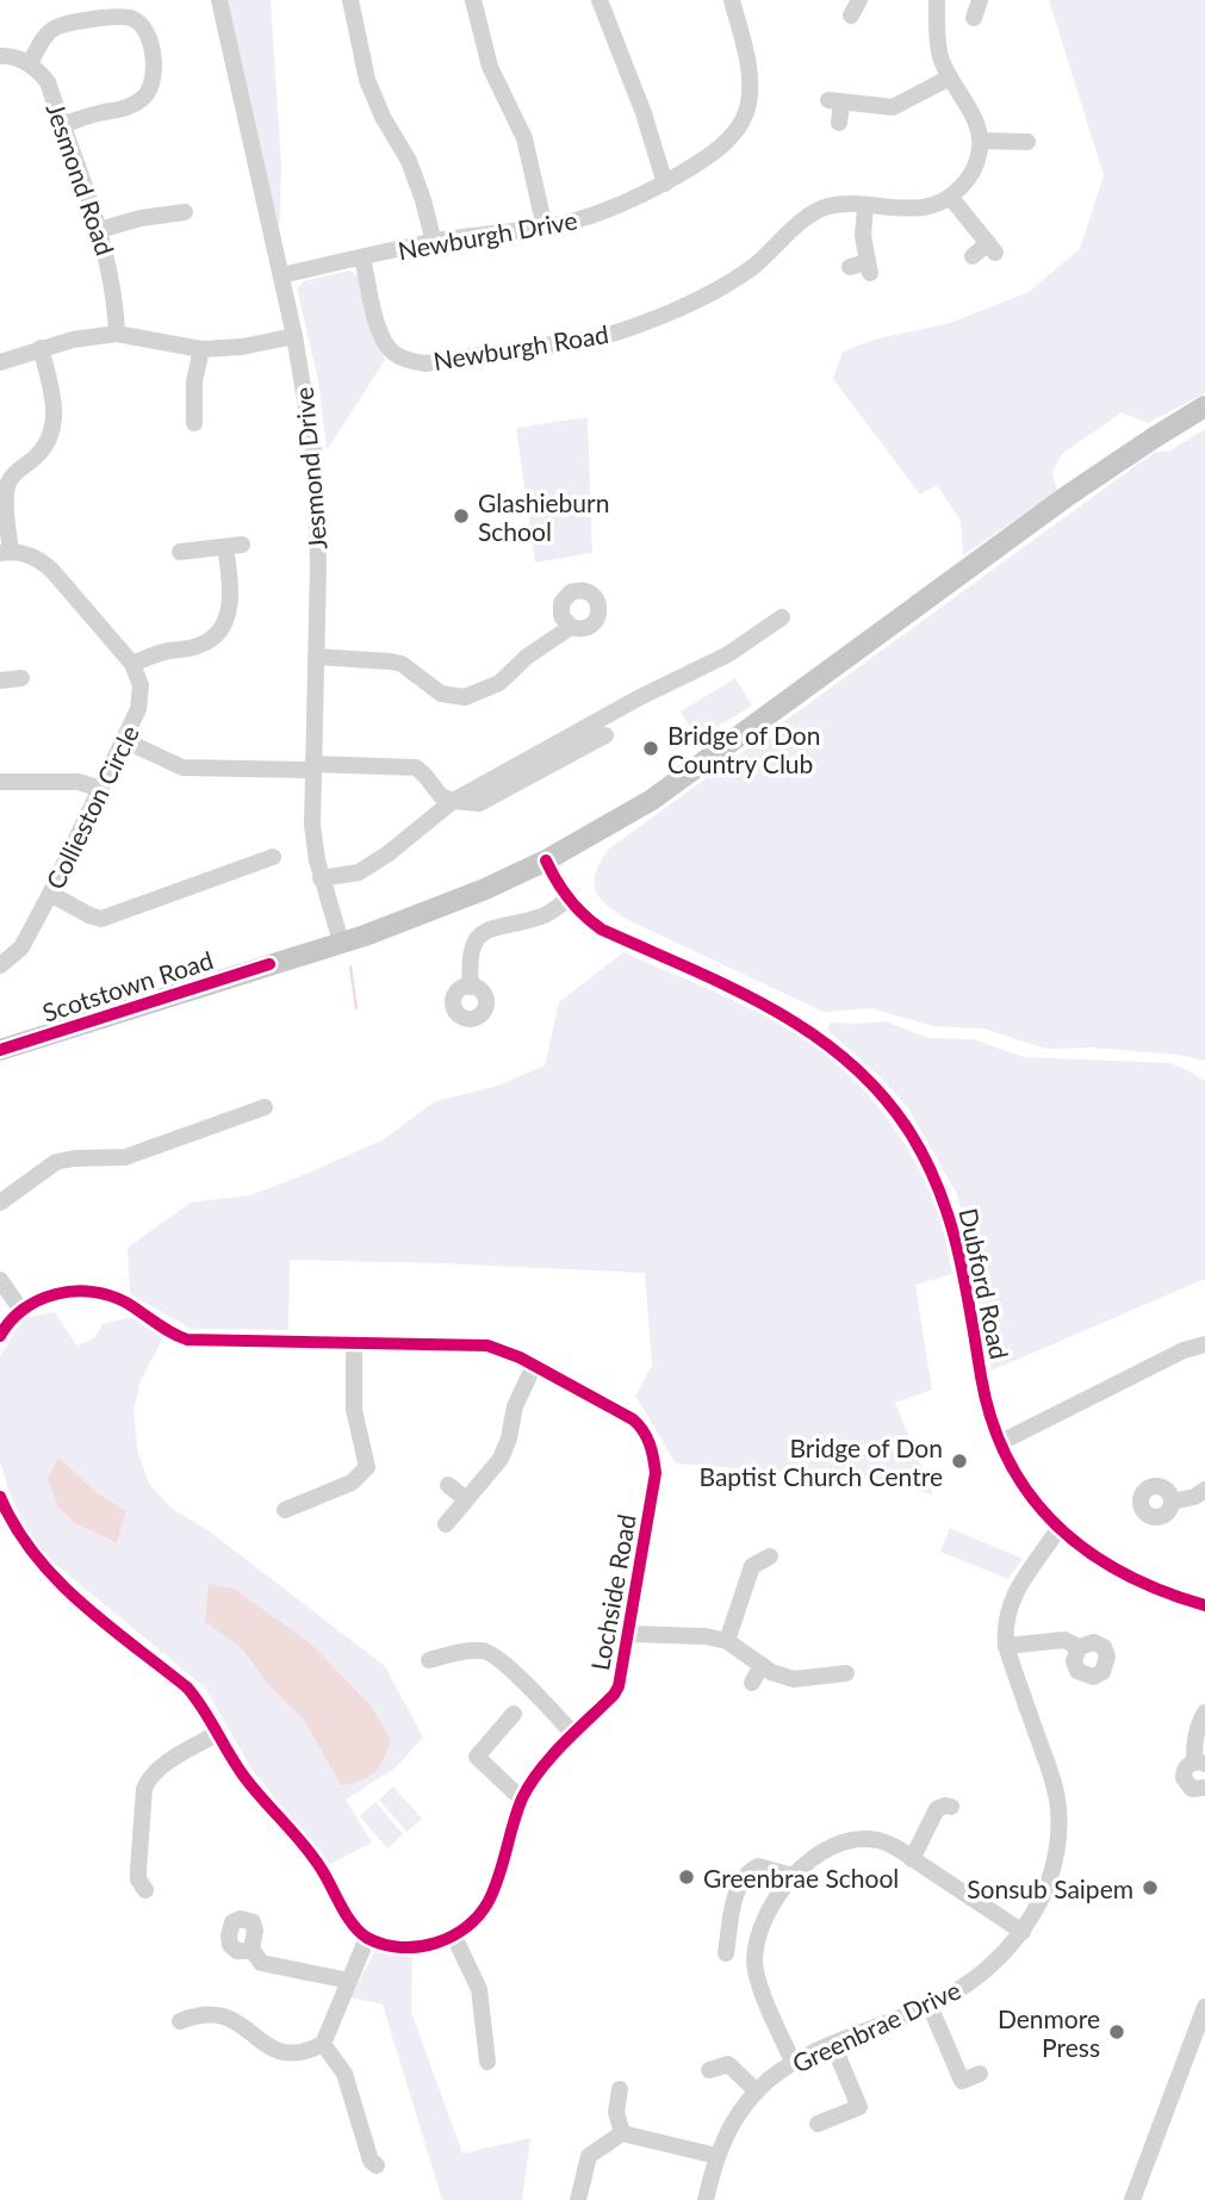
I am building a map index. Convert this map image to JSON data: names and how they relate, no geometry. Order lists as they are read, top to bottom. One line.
{"streets":{"main road":["Scotstown Road"],"street":["Jesmond Road","Newburgh Drive","Newburgh Road","Jesmond Drive","Collieston Circle","Dubford Road","Lochside Road","Greenbrae Drive"]},"crossings":[["Newburgh Drive","Newburgh Road"],["Newburgh Drive","Jesmond Drive"],["Jesmond Drive","Scotstown Road"],["Scotstown Road","Dubford Road"],["Dubford Road","Greenbrae Drive"]],"places":["Glashieburn School","Bridge of Don Country Club","Bridge of Don Baptist Church Centre","Greenbrae School","Sonsub Saipem","Denmore Press"]}
